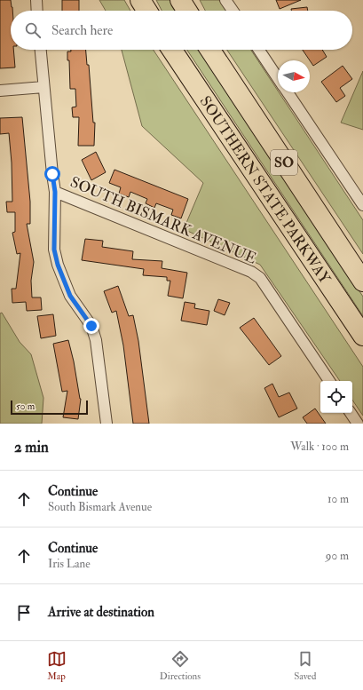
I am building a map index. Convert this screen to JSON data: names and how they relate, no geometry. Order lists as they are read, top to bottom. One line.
{"streets":{"highway":["SO","SOUTHERN STATE PARKWAY"],"street":["SOUTH BISMARK AVENUE"]},"scale_bar":"50 m","north":"right","page":{"search":"Search here","scale":"50 m","heading":["2 min","Walk · 100 m"],"list":[["Continue","South Bismark Avenue","10 m"],["Continue","Iris Lane","90 m"],"Arrive at destination"],"nav":["Map","Directions","Saved"]}}
